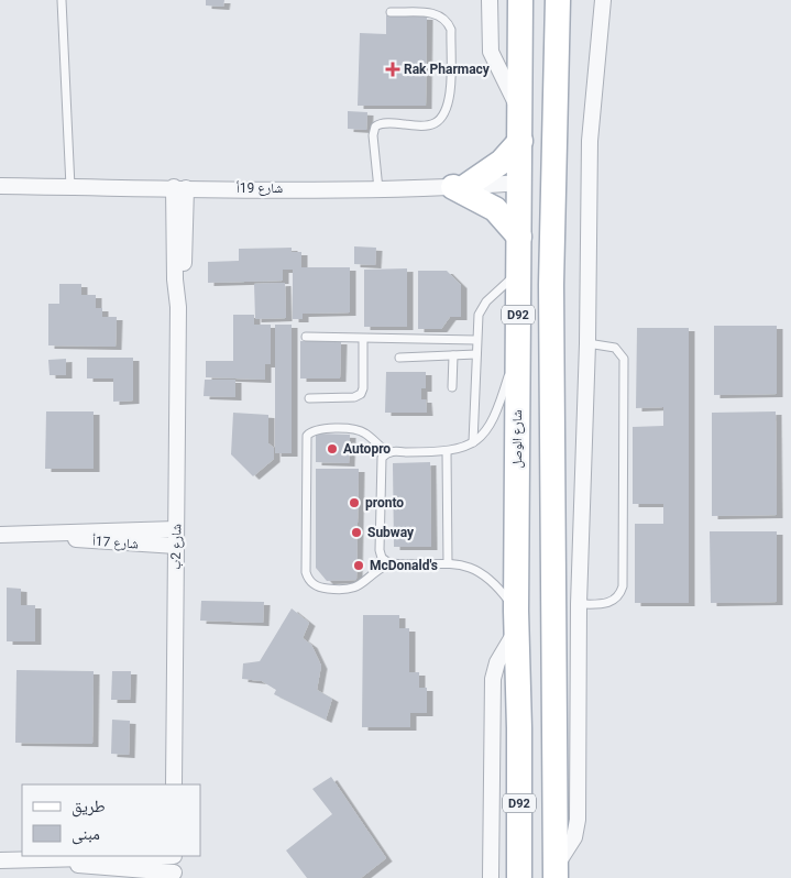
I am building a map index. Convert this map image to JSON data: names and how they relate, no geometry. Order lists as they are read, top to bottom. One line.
{"streets":{"main road":["D92","شارع الوصل"],"street":["شارع 19أ","شارع 17أ","شارع 2ب"]},"crossings":[["شارع 19أ","شارع الوصل"],["شارع 19أ","شارع 2ب"],["شارع 17أ","شارع 2ب"]],"places":{"health":["Rak Pharmacy"],"other":["Autopro","pronto","Subway","McDonald's"]},"legend":["طريق","مبنى"]}
